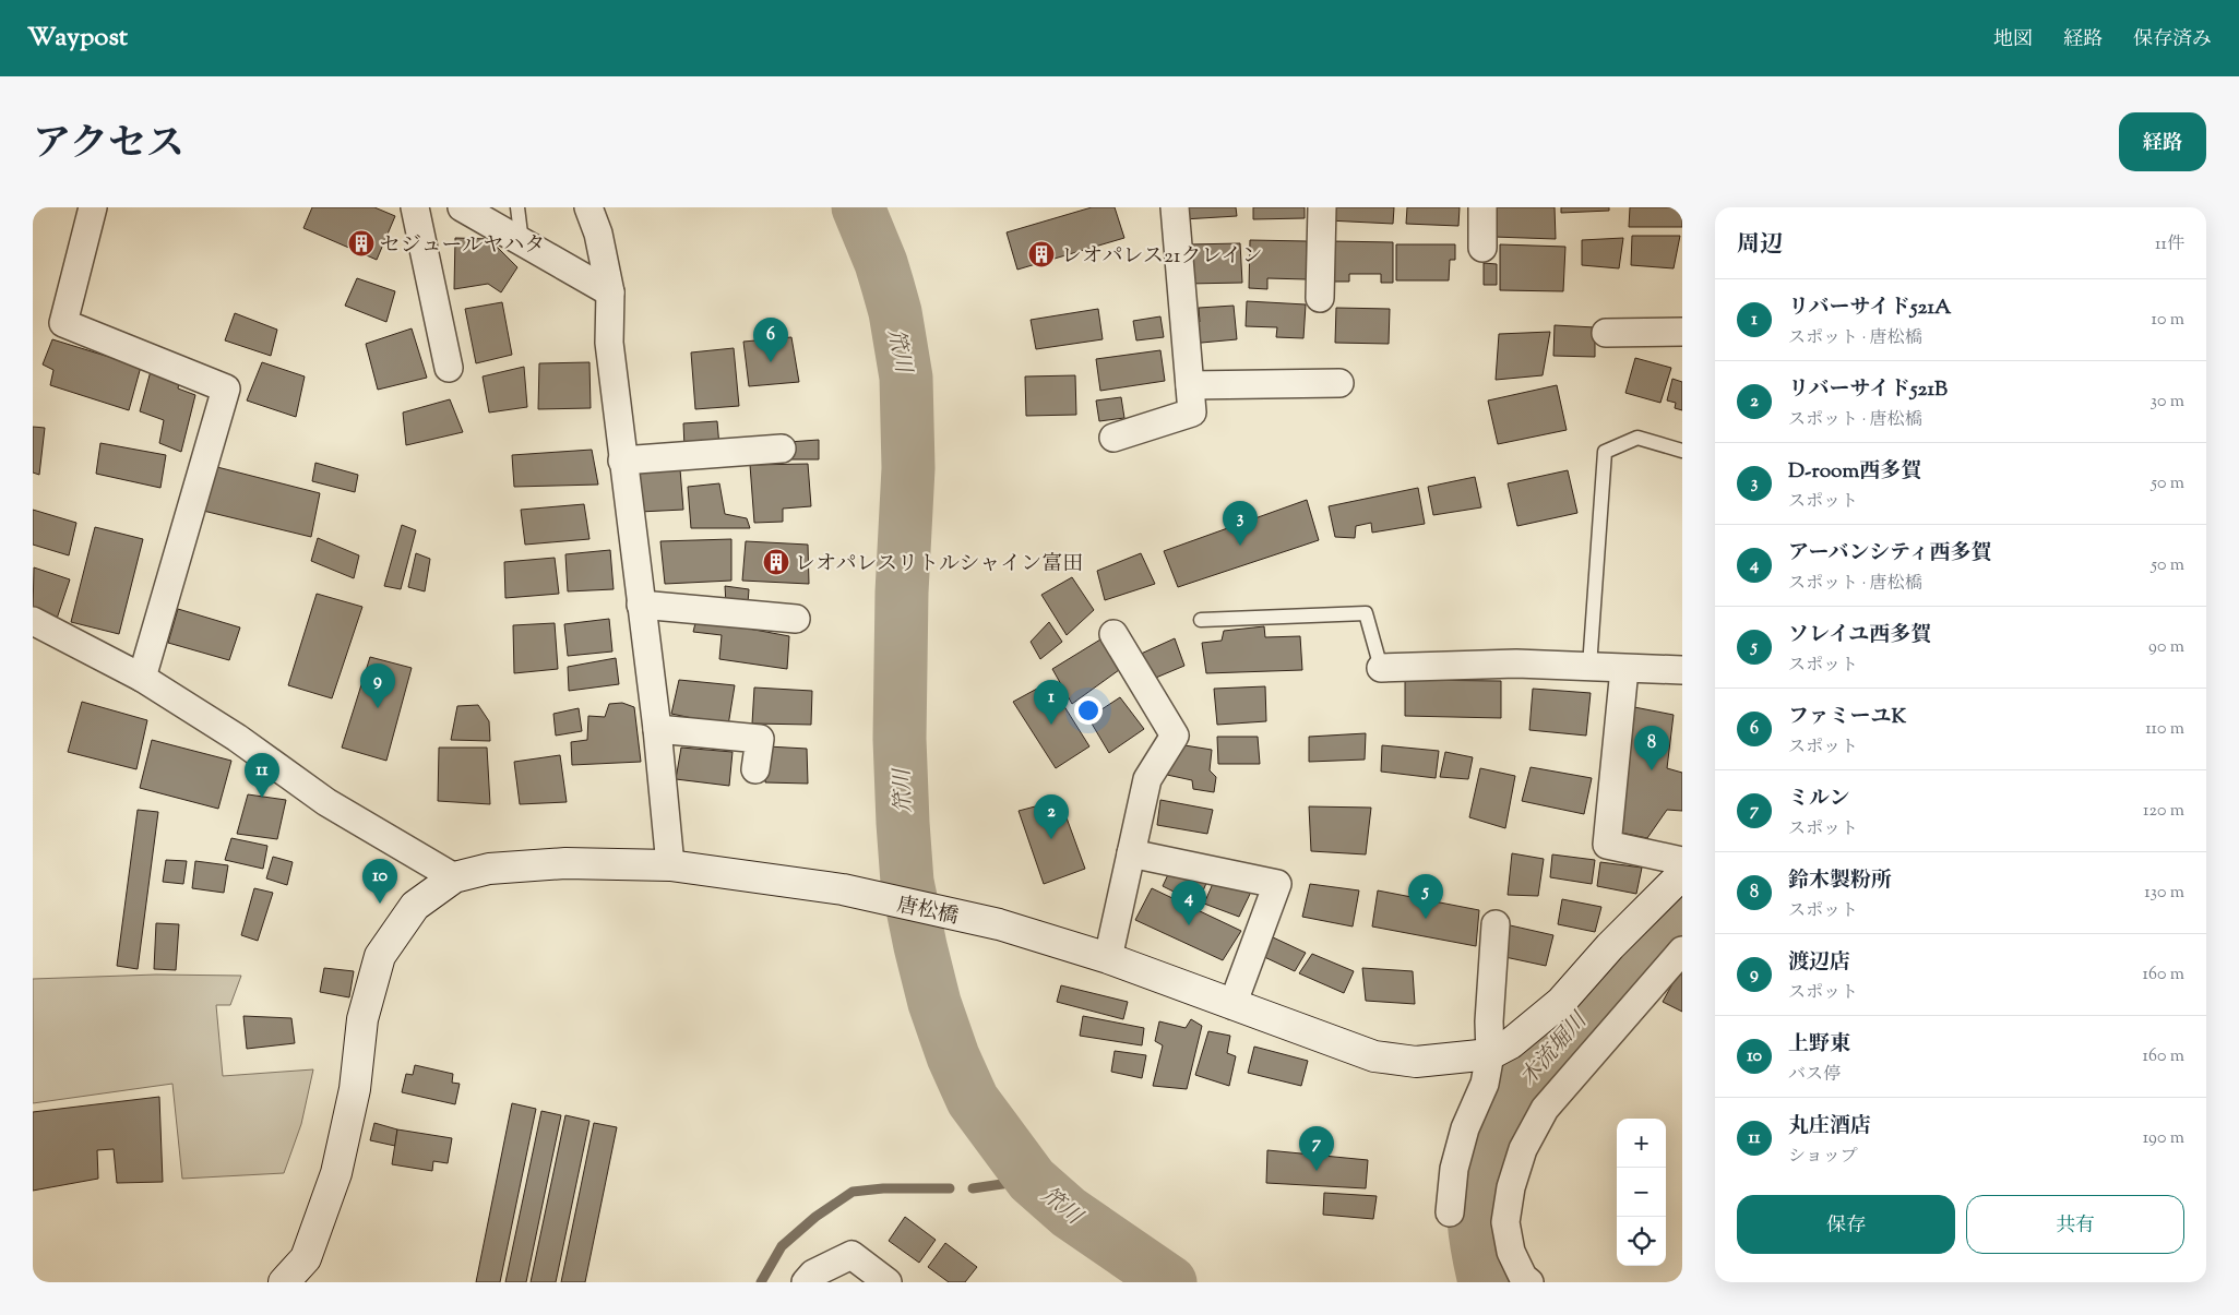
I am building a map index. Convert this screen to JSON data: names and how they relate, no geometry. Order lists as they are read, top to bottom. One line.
{"streets":{"street":["唐松橋"]},"water":["笊川","木流堀川"],"places":{"building":["セジュールヤハタ","レオパレス21クレイン","レオパレスリトルシャイン富田"]},"page":{"header":"Waypost","nav":["地図","経路","保存済み"],"title":"アクセス","buttons":["経路",["保存","共有"]],"heading":["周辺","11件"],"list":[{"mark":"1","name":"リバーサイド521A","note":"スポット · 唐松橋","value":"10 m"},{"mark":"2","name":"リバーサイド521B","note":"スポット · 唐松橋","value":"30 m"},{"mark":"3","name":"D-room西多賀","note":"スポット","value":"50 m"},{"mark":"4","name":"アーバンシティ西多賀","note":"スポット · 唐松橋","value":"50 m"},{"mark":"5","name":"ソレイユ西多賀","note":"スポット","value":"90 m"},{"mark":"6","name":"ファミーユK","note":"スポット","value":"110 m"},{"mark":"7","name":"ミルン","note":"スポット","value":"120 m"},{"mark":"8","name":"鈴木製粉所","note":"スポット","value":"130 m"},{"mark":"9","name":"渡辺店","note":"スポット","value":"160 m"},{"mark":"10","name":"上野東","note":"バス停","value":"160 m"},{"mark":"11","name":"丸庄酒店","note":"ショップ","value":"190 m"}],"pins":["6","3","9","1","8","11","2","10","5","4","7"],"map_buttons":["+","−"]}}
